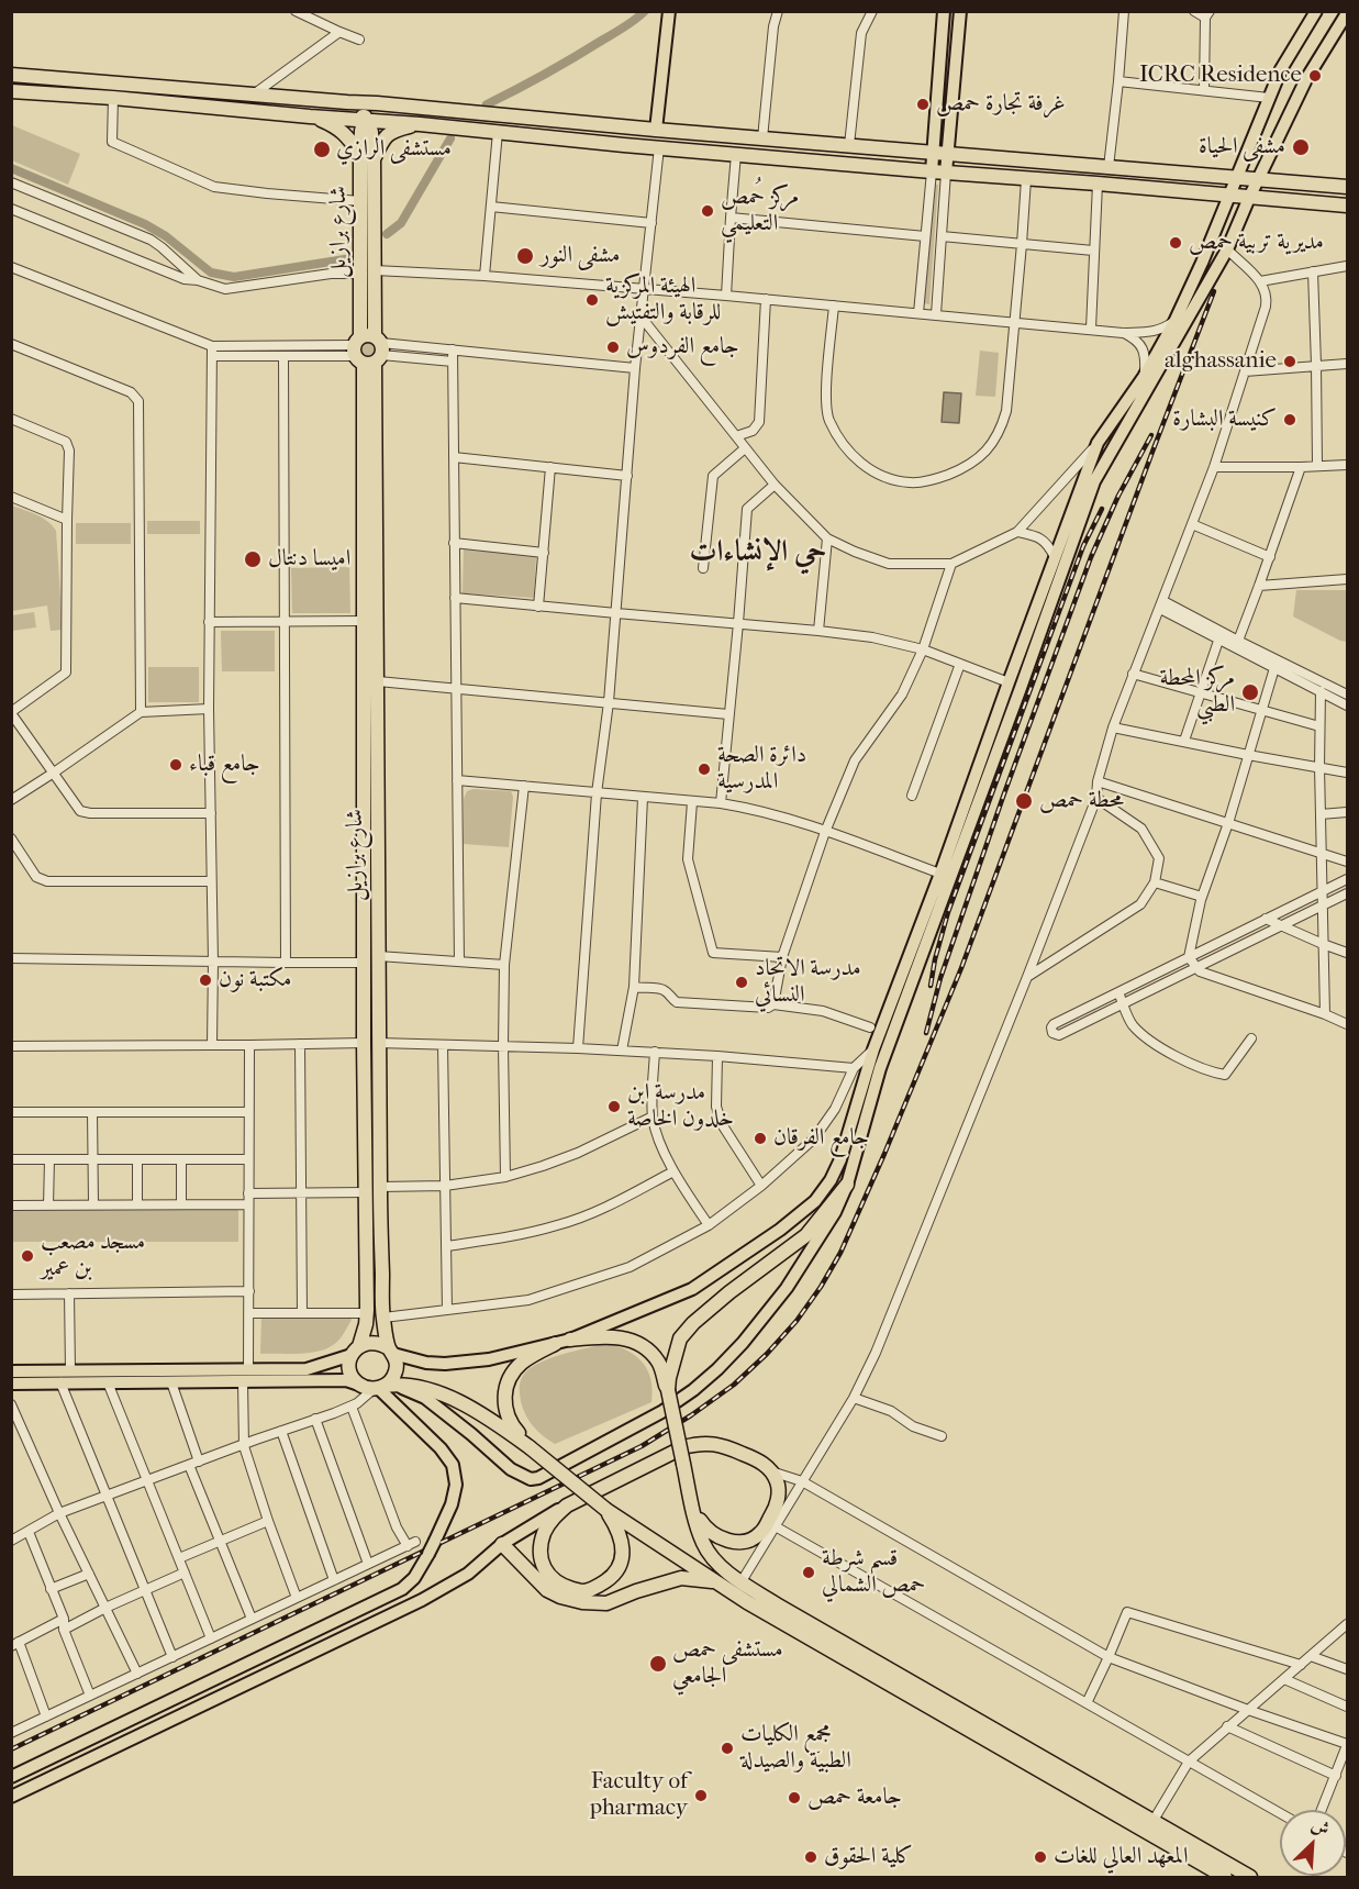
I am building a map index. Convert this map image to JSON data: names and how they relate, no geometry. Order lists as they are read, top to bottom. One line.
{"streets":{"highway":["شارع برازيل"]},"districts":["حي الإنشاءات"],"places":["ICRC Residence","غرفة تجارة حمص","مشفى الحياة","مستشفى الرازي","مركز حُمص التعليمي","مديرية تربية حمص","مشفى النور","الهيئة المركزية للرقابة والتفتيش","جامع الفردوس","alghassanie","كنيسة البشارة","اميسا دنتال","مركز المحطة الطبي","جامع قباء","دائرة الصحة المدرسية","محطة حمص","مكتبة نون","مدرسة الاتحاد النسائي","مدرسة ابن خلدون الخاصة","جامع الفرقان","مسجد مصعب بن عمير","قسم شرطة حمص الشمالي","مستشفى حمص الجامعي","مجمع الكليات الطبية والصيدلة","Faculty of pharmacy","جامعة حمص","كلية الحقوق","المعهد العالي للغات"],"north":"top right"}
